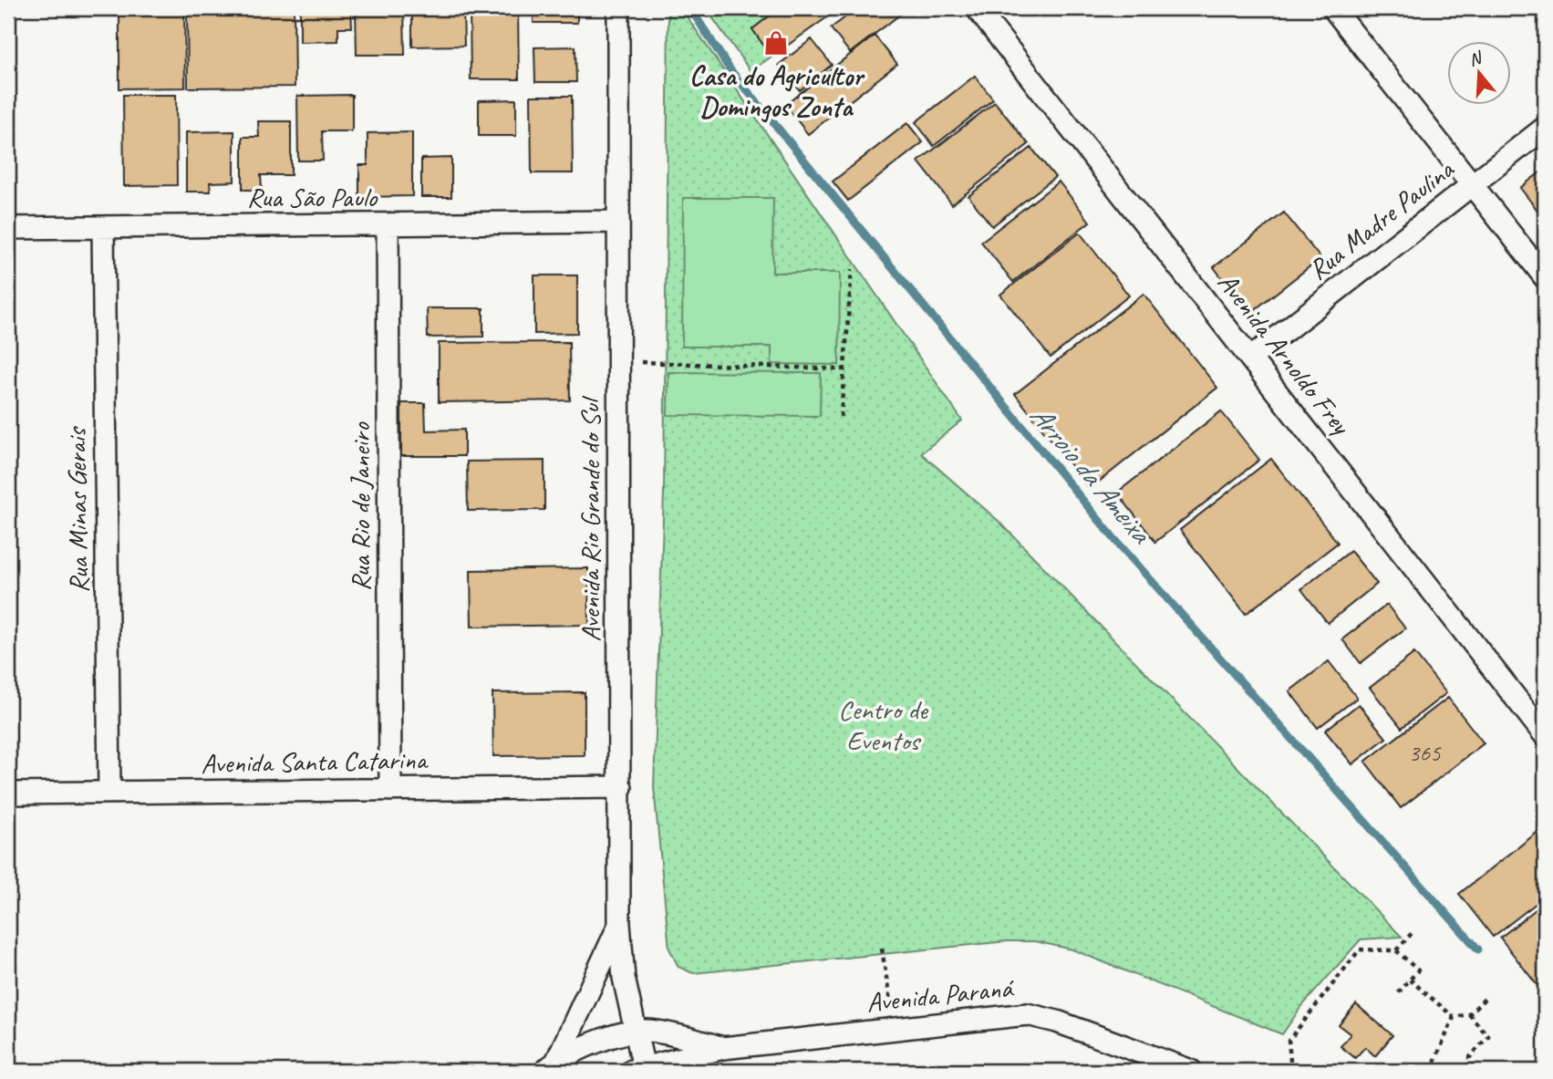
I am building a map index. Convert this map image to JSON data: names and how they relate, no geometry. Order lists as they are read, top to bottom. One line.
{"streets":{"street":["Rua São Paulo","Rua Madre Paulina","Avenida Arnoldo Frey","Rua Rio de Janeiro","Rua Minas Gerais","Avenida Rio Grande do Sul","Avenida Santa Catarina","Avenida Paraná"]},"crossings":[["Rua São Paulo","Rua Rio de Janeiro"],["Rua São Paulo","Rua Minas Gerais"],["Rua São Paulo","Avenida Rio Grande do Sul"],["Rua Madre Paulina","Avenida Arnoldo Frey"],["Rua Rio de Janeiro","Avenida Santa Catarina"],["Rua Minas Gerais","Avenida Santa Catarina"],["Avenida Rio Grande do Sul","Avenida Santa Catarina"],["Avenida Rio Grande do Sul","Avenida Paraná"]],"water":["Arroio da Ameixa"],"parks":["Centro de Eventos"],"places":{"shop":["Casa do Agricultor Domingos Zonta"]},"house_numbers":["365"],"north":"top"}
